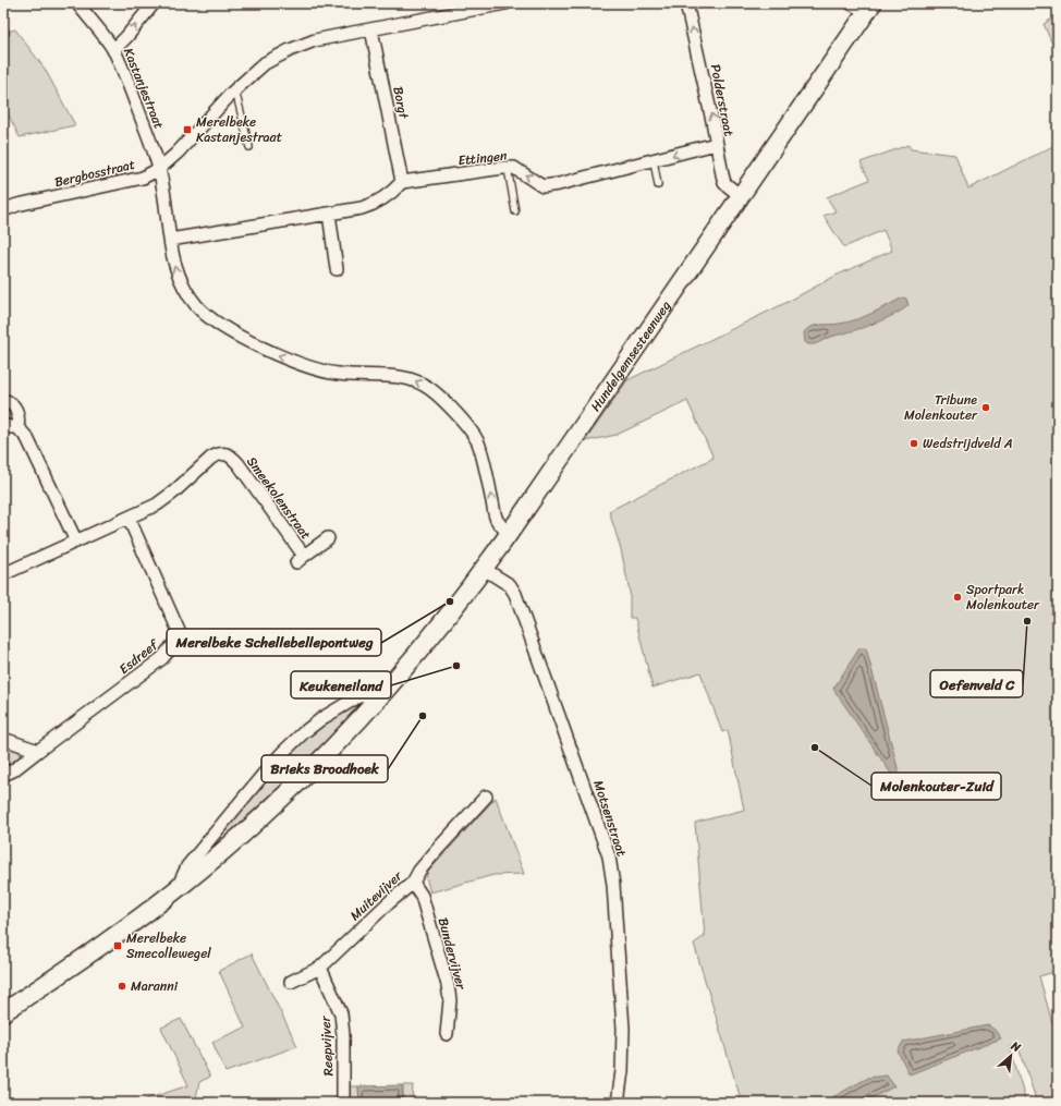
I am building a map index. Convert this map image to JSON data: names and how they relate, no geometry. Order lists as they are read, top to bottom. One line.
{"streets":{"main road":["Hundelgemsesteenweg"],"street":["Kastanjestraat","Polderstraat","Borgt","Ettingen","Bergbosstraat","Smeekolenstraat","Esdreef","Motsenstraat","Muitevijver","Bundervijver","Reepvijver"]},"crossings":[["Kastanjestraat","Bergbosstraat"],["Kastanjestraat","Hundelgemsesteenweg"],["Polderstraat","Ettingen"],["Polderstraat","Hundelgemsesteenweg"],["Borgt","Ettingen"],["Borgt","Bergbosstraat"],["Hundelgemsesteenweg","Motsenstraat"],["Smeekolenstraat","Esdreef"],["Muitevijver","Bundervijver"],["Muitevijver","Reepvijver"]],"one_way":["Kastanjestraat","Polderstraat","Ettingen"],"places":{"transit":["Merelbeke Kastanjestraat","Merelbeke Smecollewegel"],"other":["Tribune Molenkouter","Wedstrijdveld A","Sportpark Molenkouter","Merelbeke Schellebellepontweg","Oefenveld C","Keukeneiland","Brieks Broodhoek","Molenkouter-Zuid","Maranni"]},"north":"top right"}
